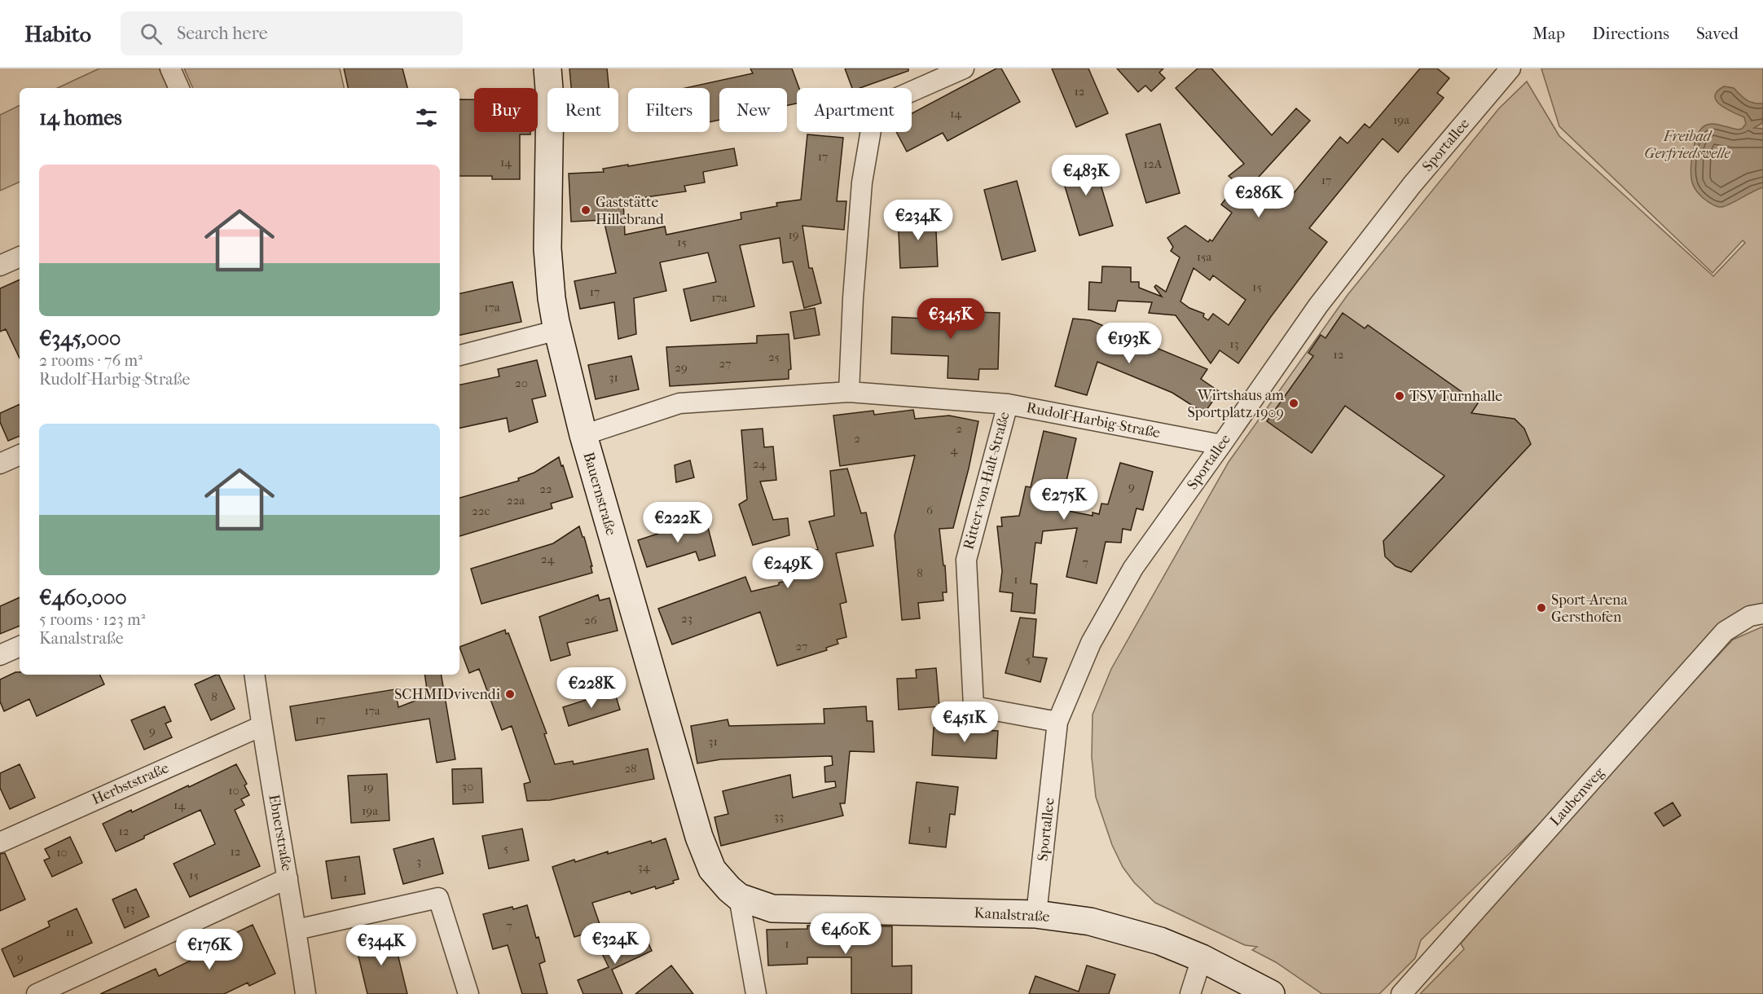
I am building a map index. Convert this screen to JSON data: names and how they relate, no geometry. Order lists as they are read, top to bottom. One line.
{"streets":{"main road":["Bauernstraße","Kanalstraße"],"street":["Sportallee","Rudolf-Harbig-Straße","Ritter-von-Halt-Straße","Herbststraße","Laubenweg","Ebnerstraße"]},"crossings":[["Sportallee","Rudolf-Harbig-Straße"],["Sportallee","Ritter-von-Halt-Straße"],["Sportallee","Kanalstraße"],["Rudolf-Harbig-Straße","Ritter-von-Halt-Straße"],["Rudolf-Harbig-Straße","Bauernstraße"],["Bauernstraße","Kanalstraße"],["Herbststraße","Ebnerstraße"]],"parks":["Freibad Gerfriedswelle"],"places":["Gaststätte Hillebrand","TSV Turnhalle","Wirtshaus am Sportplatz 1909","Sport-Arena Gersthofen","SCHMIDvivendi"],"house_numbers":["12","14","19a","17","14","12A","17","19","15","15a","15","17","17a","17a","13","12","25","27","29","31","20","2","2","4","24","9","22","22a","6","22c","24","7","8","1","23","26","27","5","8","17a","17","9","31","28","30","19","10","14","19a","33","1","12","5","12","10","3","34","15","1","13","7","11","1","9"],"page":{"header":"Habito","search":"Search here","nav":["Map","Directions","Saved"],"chip":["Buy","Rent","Filters","New","Apartment"],"heading":"14 homes","list":[{"name":"€345,000","note":"2 rooms · 76 m² · Rudolf-Harbig-Straße"},{"name":"€460,000","note":"5 rooms · 123 m² · Kanalstraße"}],"price":["€483K","€286K","€234K","€345K","€193K","€275K","€222K","€249K","€228K","€451K","€460K","€324K","€344K","€176K"]}}
